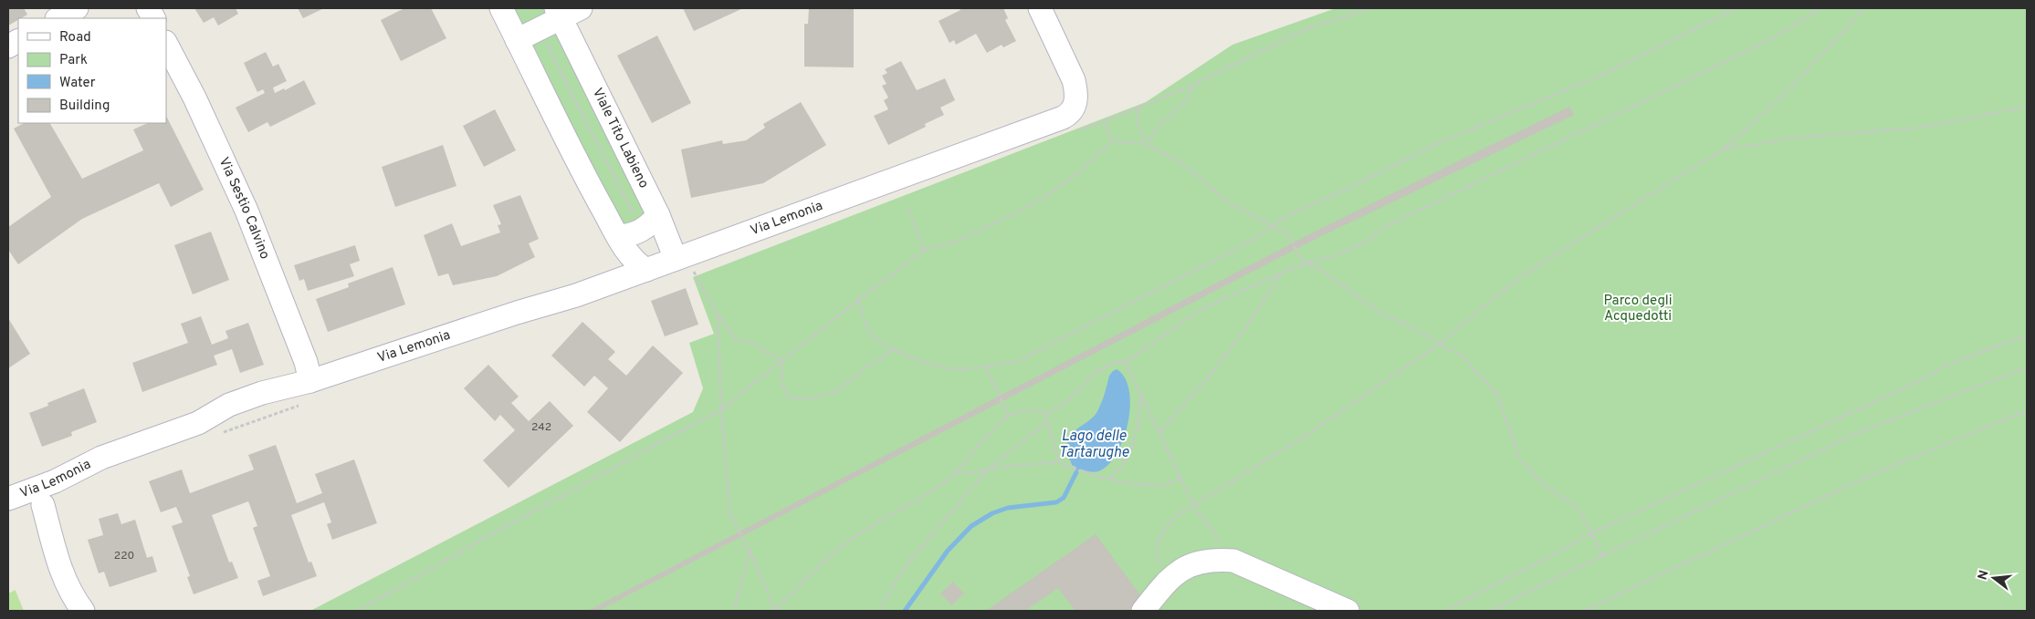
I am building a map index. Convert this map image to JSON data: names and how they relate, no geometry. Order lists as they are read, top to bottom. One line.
{"streets":{"street":["Viale Tito Labieno","Via Sestio Calvino","Via Lemonia"]},"crossings":[["Viale Tito Labieno","Via Lemonia"],["Via Sestio Calvino","Via Lemonia"]],"water":["Lago delle Tartarughe"],"parks":["Parco degli Acquedotti"],"house_numbers":["242","220"],"legend":["Road","Park","Water","Building"],"north":"left"}
